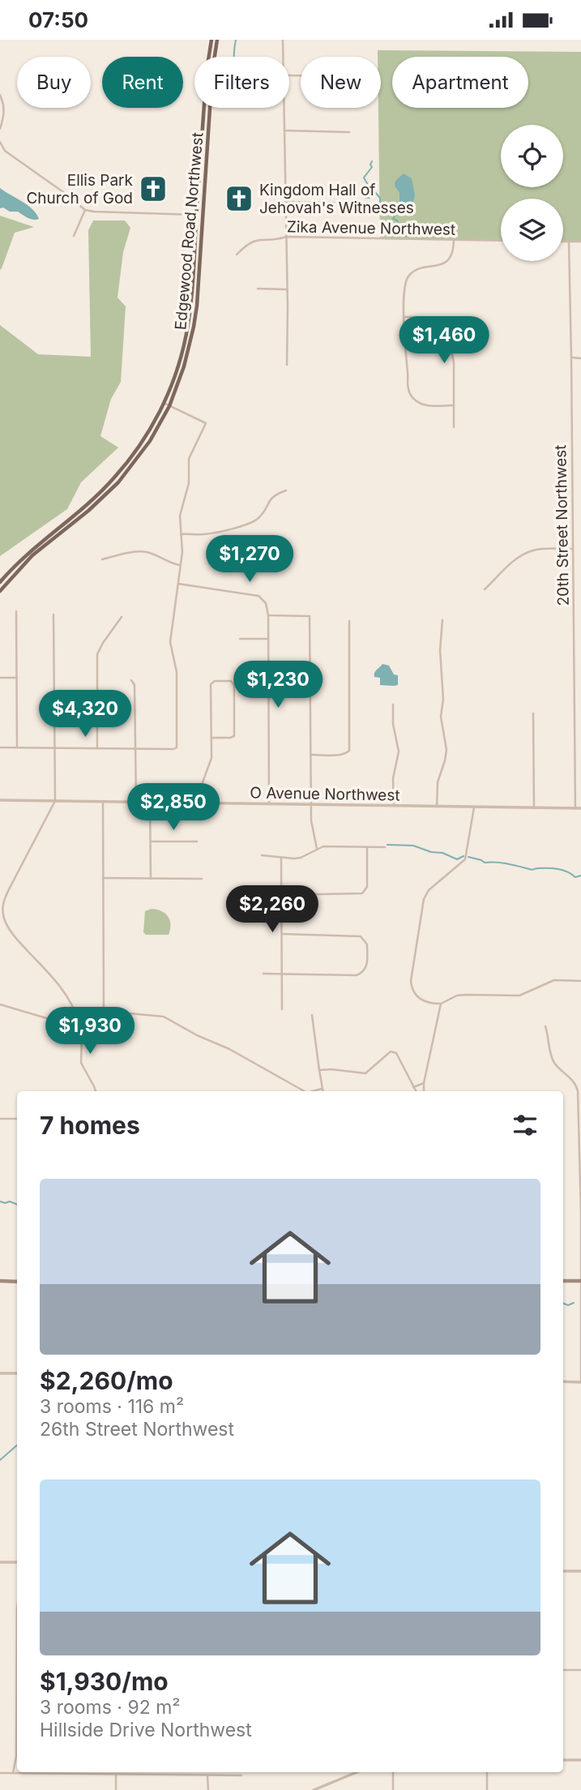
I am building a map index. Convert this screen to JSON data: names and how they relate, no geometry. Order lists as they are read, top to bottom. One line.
{"streets":{"main road":["Edgewood Road Northwest"],"street":["Zika Avenue Northwest","20th Street Northwest","O Avenue Northwest"]},"crossings":[["20th Street Northwest","O Avenue Northwest"]],"places":{"church":["Ellis Park Church of God","Kingdom Hall of Jehovah's Witnesses"]},"page":{"status":"07:50","chip":["Buy","Rent","Filters","New","Apartment"],"price":["$1,460","$1,270","$1,230","$4,320","$2,850","$2,260","$1,930"],"heading":"7 homes","list":[{"name":"$2,260/mo","note":"3 rooms · 116 m² · 26th Street Northwest"},{"name":"$1,930/mo","note":"3 rooms · 92 m² · Hillside Drive Northwest"}]}}
